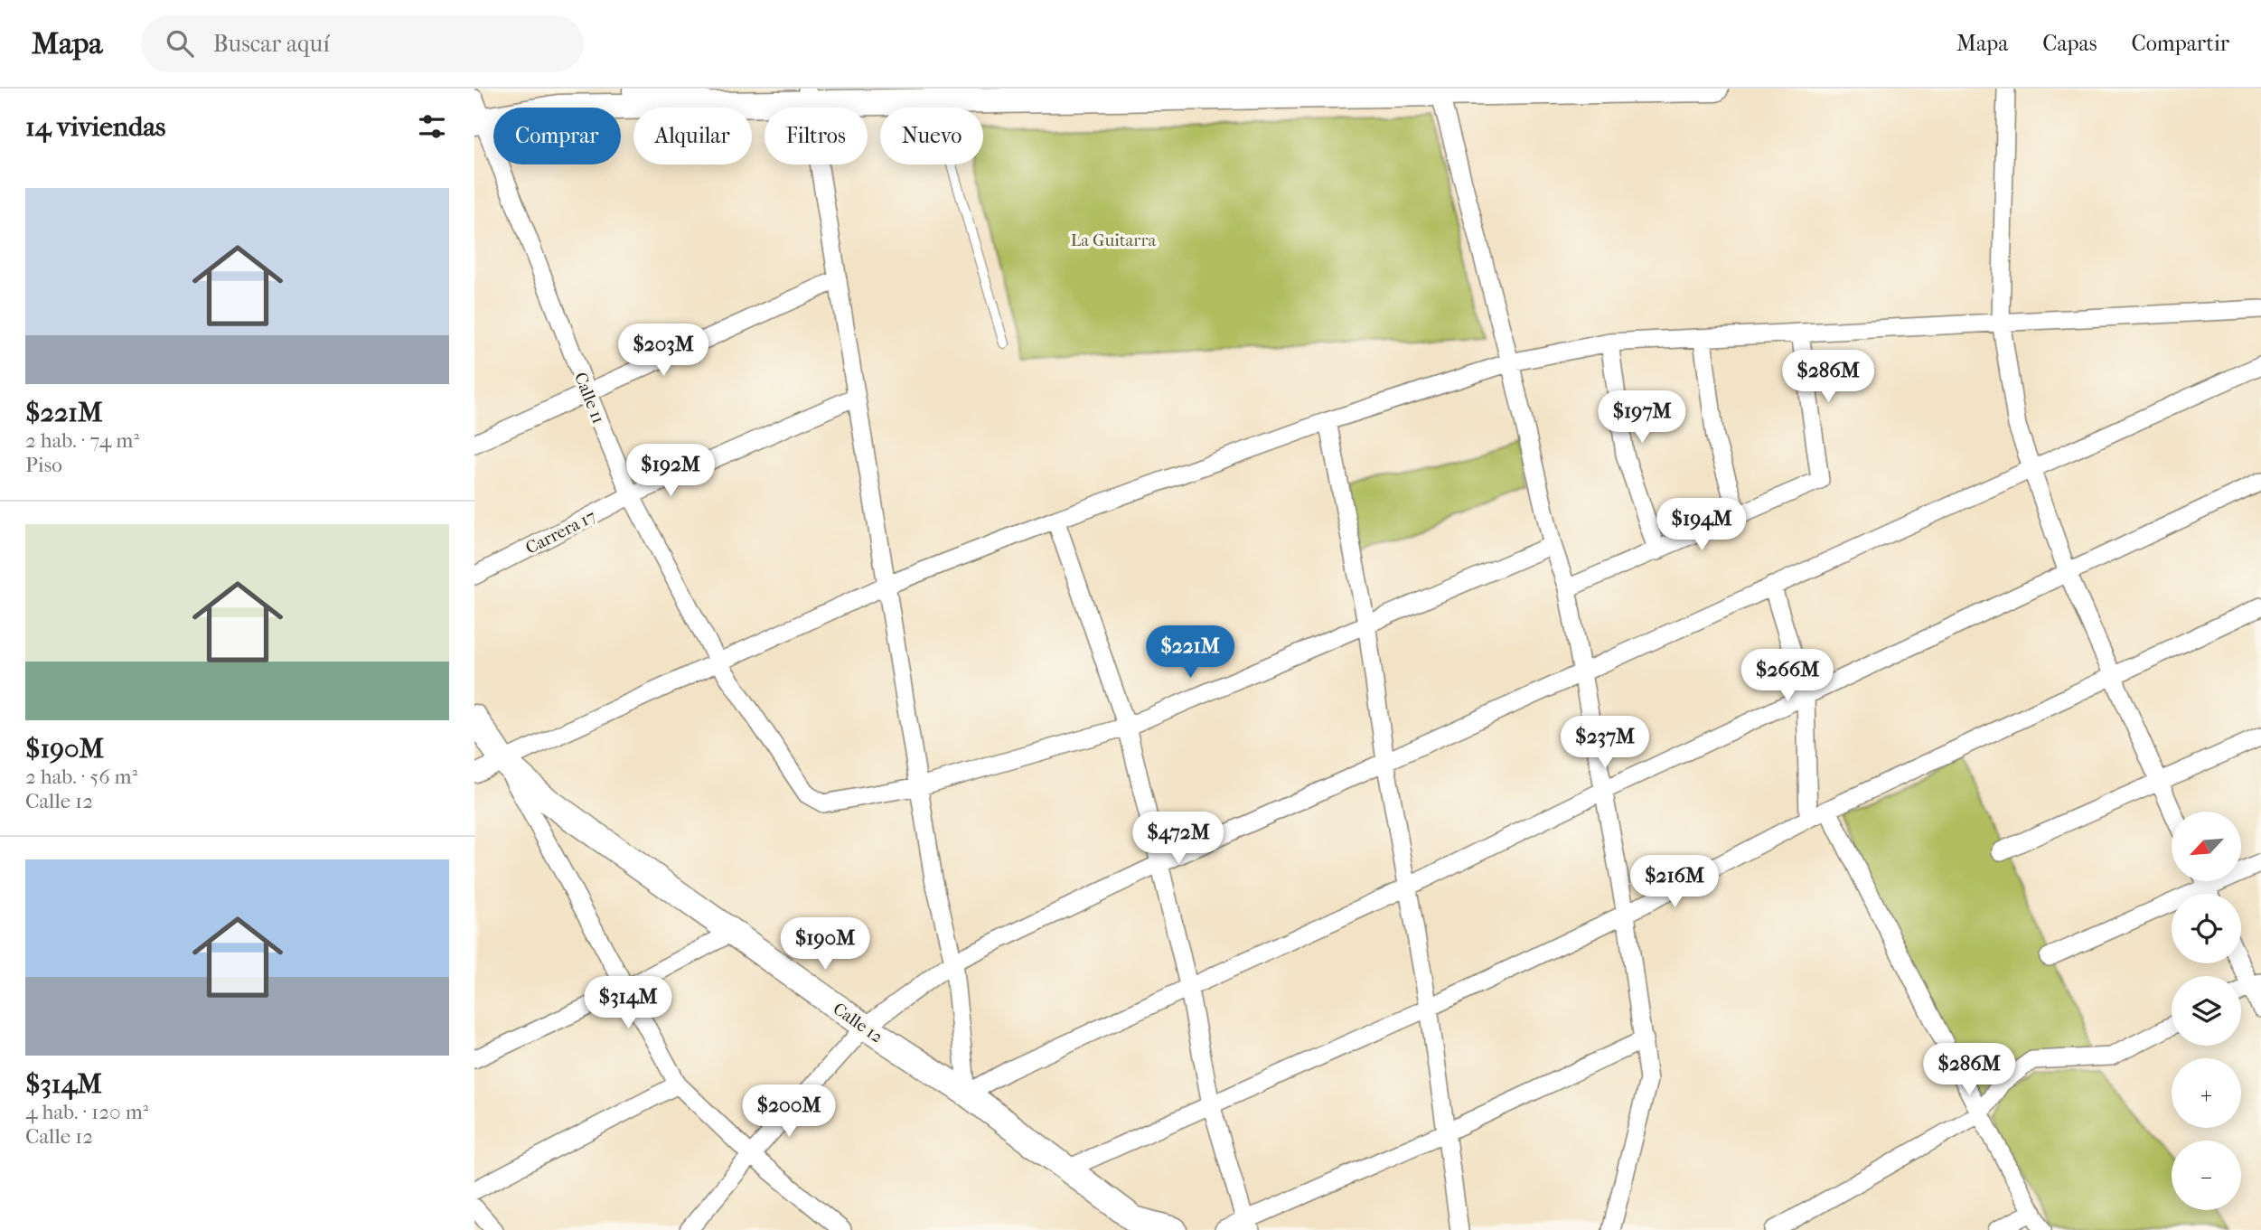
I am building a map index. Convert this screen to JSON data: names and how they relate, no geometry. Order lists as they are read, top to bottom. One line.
{"streets":{"main road":["Calle 12"],"street":["Calle 11","Carrera 17"]},"crossings":[["Calle 11","Carrera 17"]],"parks":["La Guitarra"],"north":"bottom left","page":{"header":"Mapa","search":"Buscar aquí","nav":["Mapa","Capas","Compartir"],"heading":"14 viviendas","chip":["Comprar","Alquilar","Filtros","Nuevo"],"list":[{"name":"$221M","note":"2 hab. · 74 m² · Piso"},{"name":"$190M","note":"2 hab. · 56 m² · Calle 12"},{"name":"$314M","note":"4 hab. · 120 m² · Calle 12"}],"price":["$203M","$286M","$197M","$192M","$194M","$221M","$266M","$237M","$472M","$216M","$190M","$314M","$286M","$200M"],"map_buttons":["+","−"]}}
